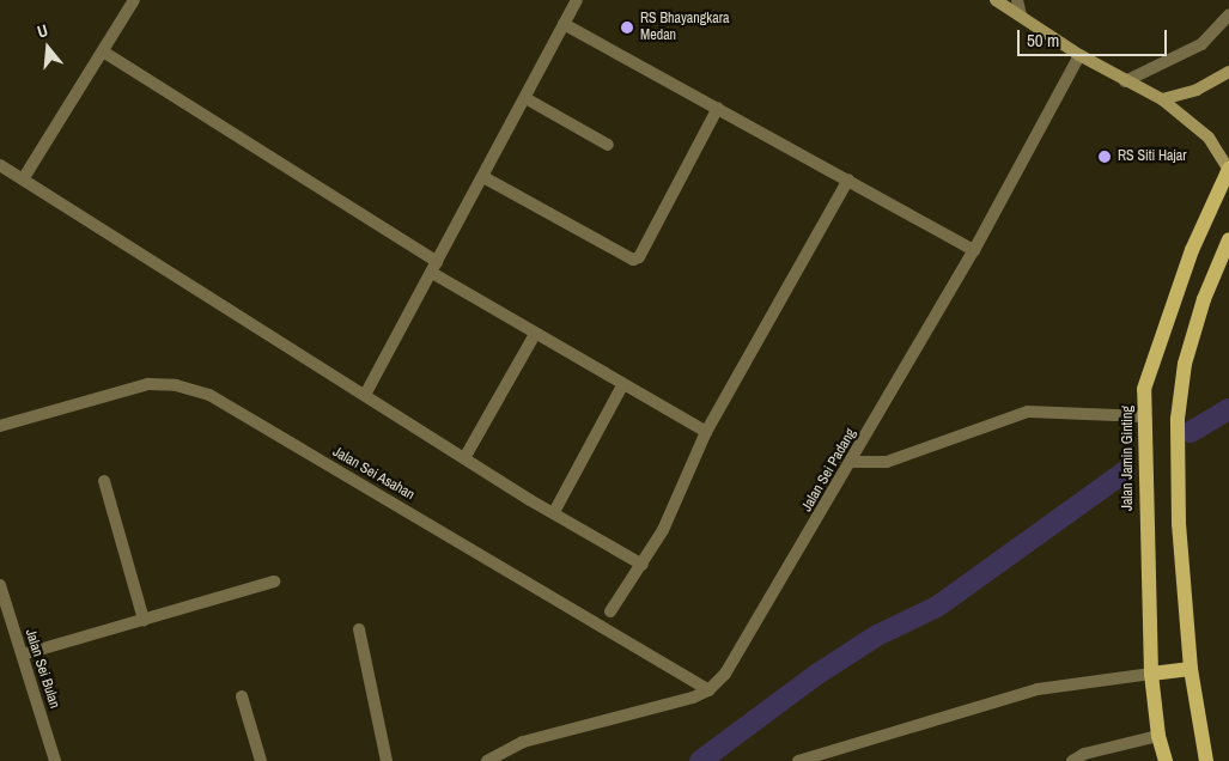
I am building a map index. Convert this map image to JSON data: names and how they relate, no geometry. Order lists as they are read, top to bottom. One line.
{"streets":{"main road":["Jalan Jamin Ginting"],"street":["Jalan Sei Padang","Jalan Sei Asahan","Jalan Sei Bulan"]},"crossings":[["Jalan Sei Padang","Jalan Sei Asahan"]],"places":["RS Bhayangkara Medan","RS Siti Hajar"],"scale_bar":"50 m","north":"top"}
